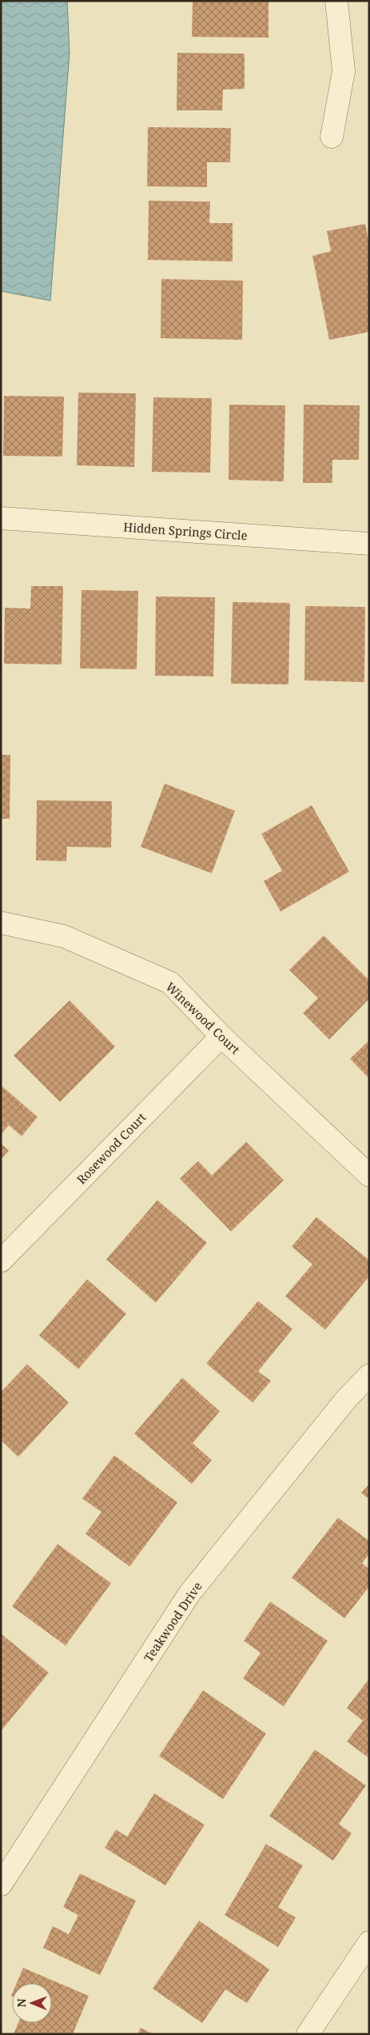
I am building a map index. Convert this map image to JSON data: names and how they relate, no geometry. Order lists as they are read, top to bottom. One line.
{"streets":{"street":["Hidden Springs Circle","Winewood Court","Rosewood Court","Teakwood Drive"]},"crossings":[["Winewood Court","Rosewood Court"]],"north":"left"}
